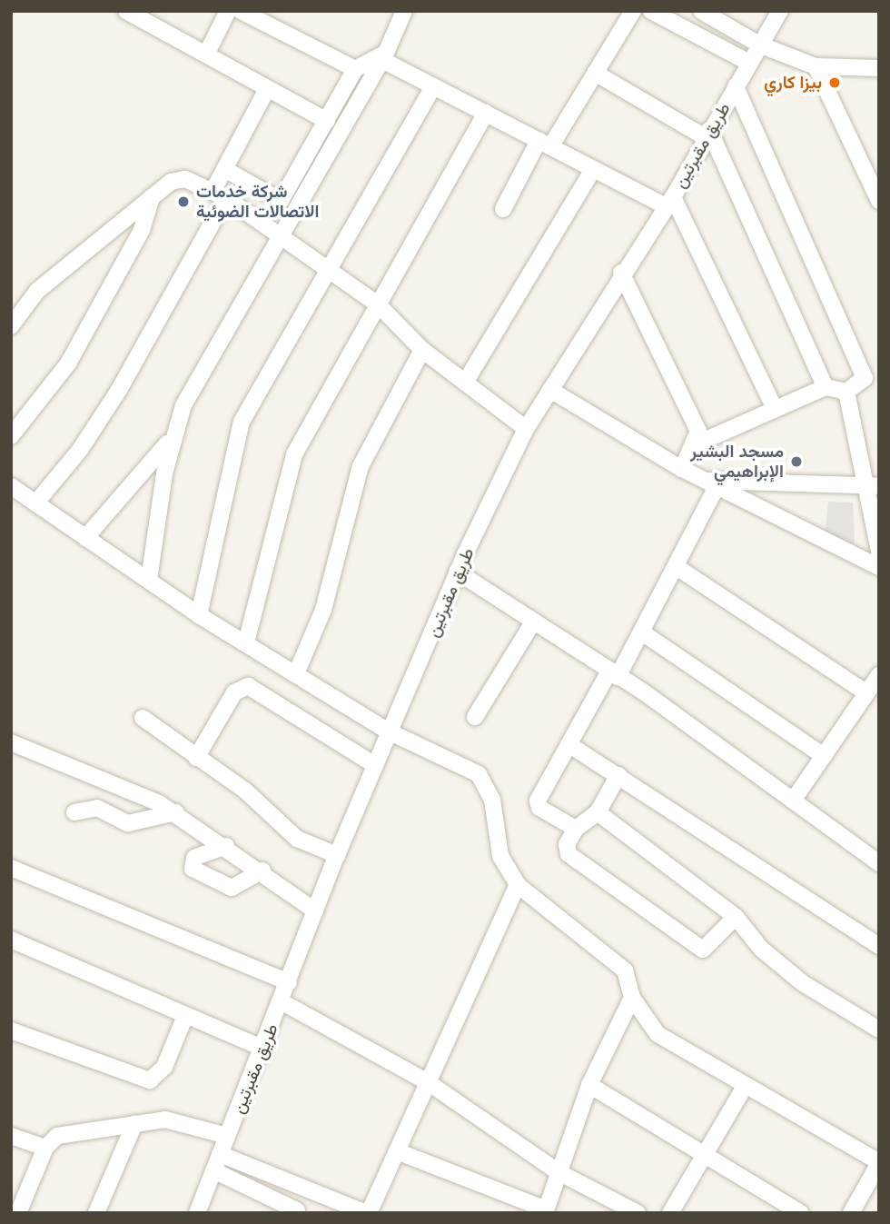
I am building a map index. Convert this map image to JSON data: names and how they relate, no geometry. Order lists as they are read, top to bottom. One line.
{"streets":{"street":["طريق مقبرتين"]},"places":["بيزا كاري","شركة خدمات الاتصالات الضوئية","مسجد البشير الإبراهيمي"]}
